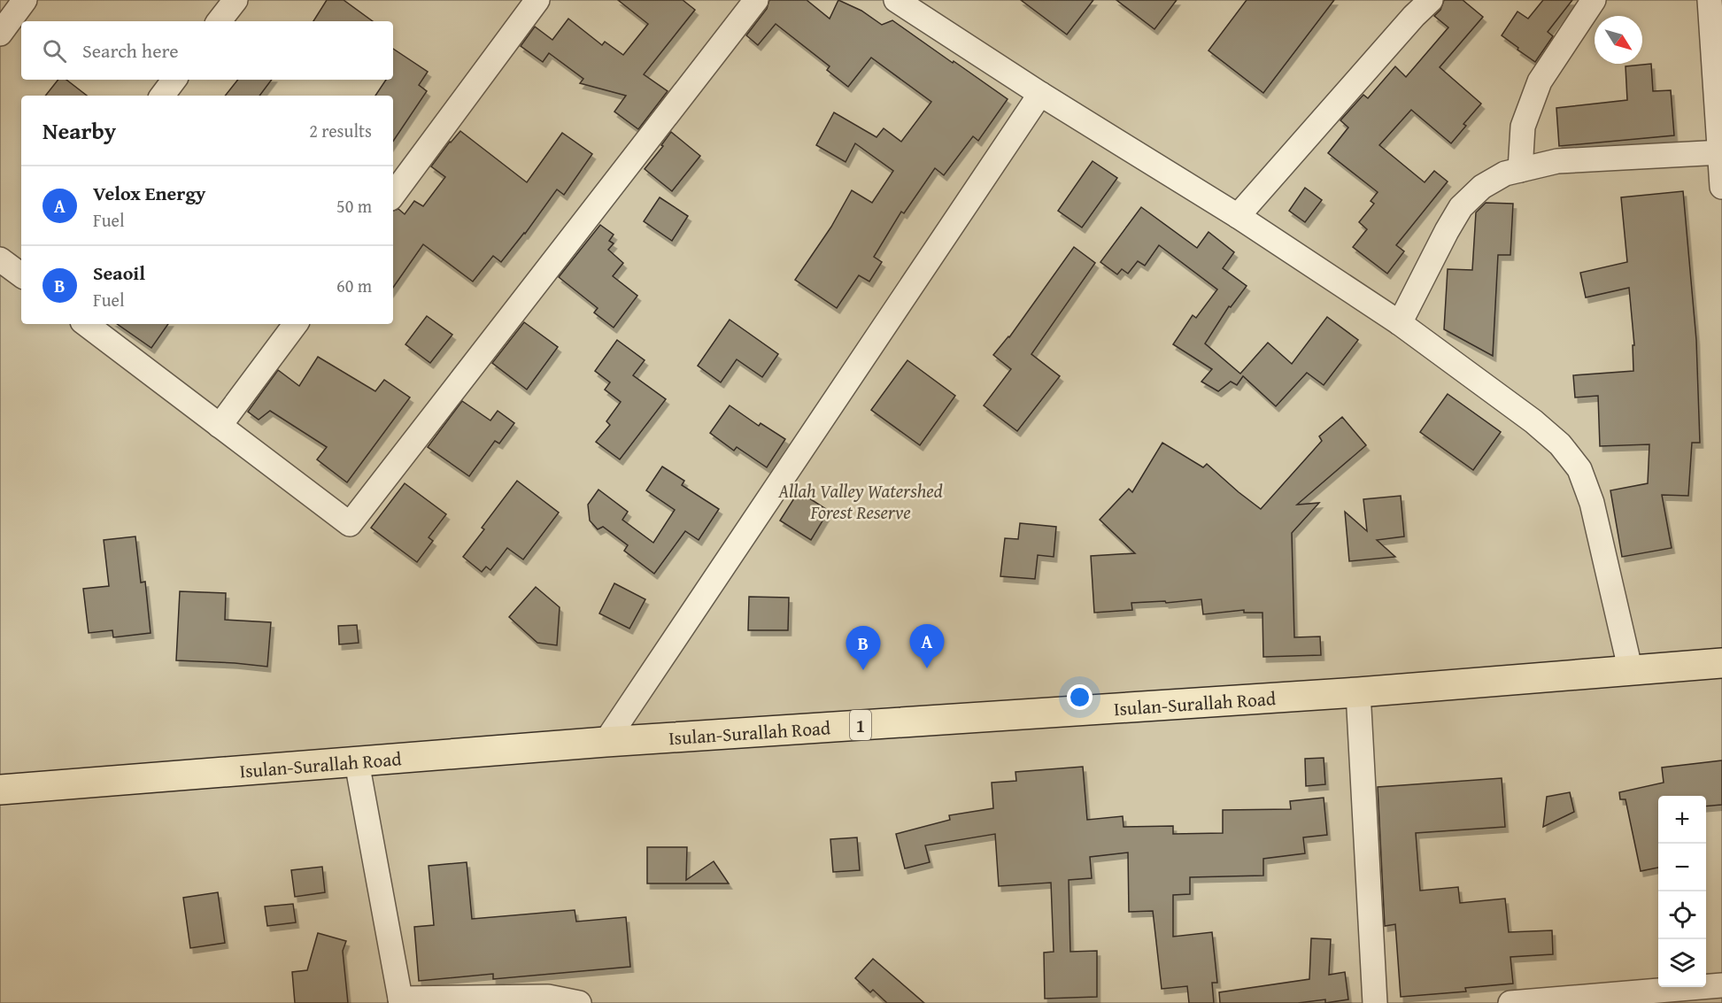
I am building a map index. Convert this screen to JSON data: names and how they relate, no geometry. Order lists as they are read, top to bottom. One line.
{"streets":{"highway":["Isulan-Surallah Road","1"]},"parks":["Allah Valley Watershed Forest Reserve"],"north":"bottom right","page":{"search":"Search here","heading":["Nearby","2 results"],"list":[{"mark":"A","name":"Velox Energy","note":"Fuel","value":"50 m"},{"mark":"B","name":"Seaoil","note":"Fuel","value":"60 m"}],"pins":["A","B"],"map_buttons":["+","−"]}}
